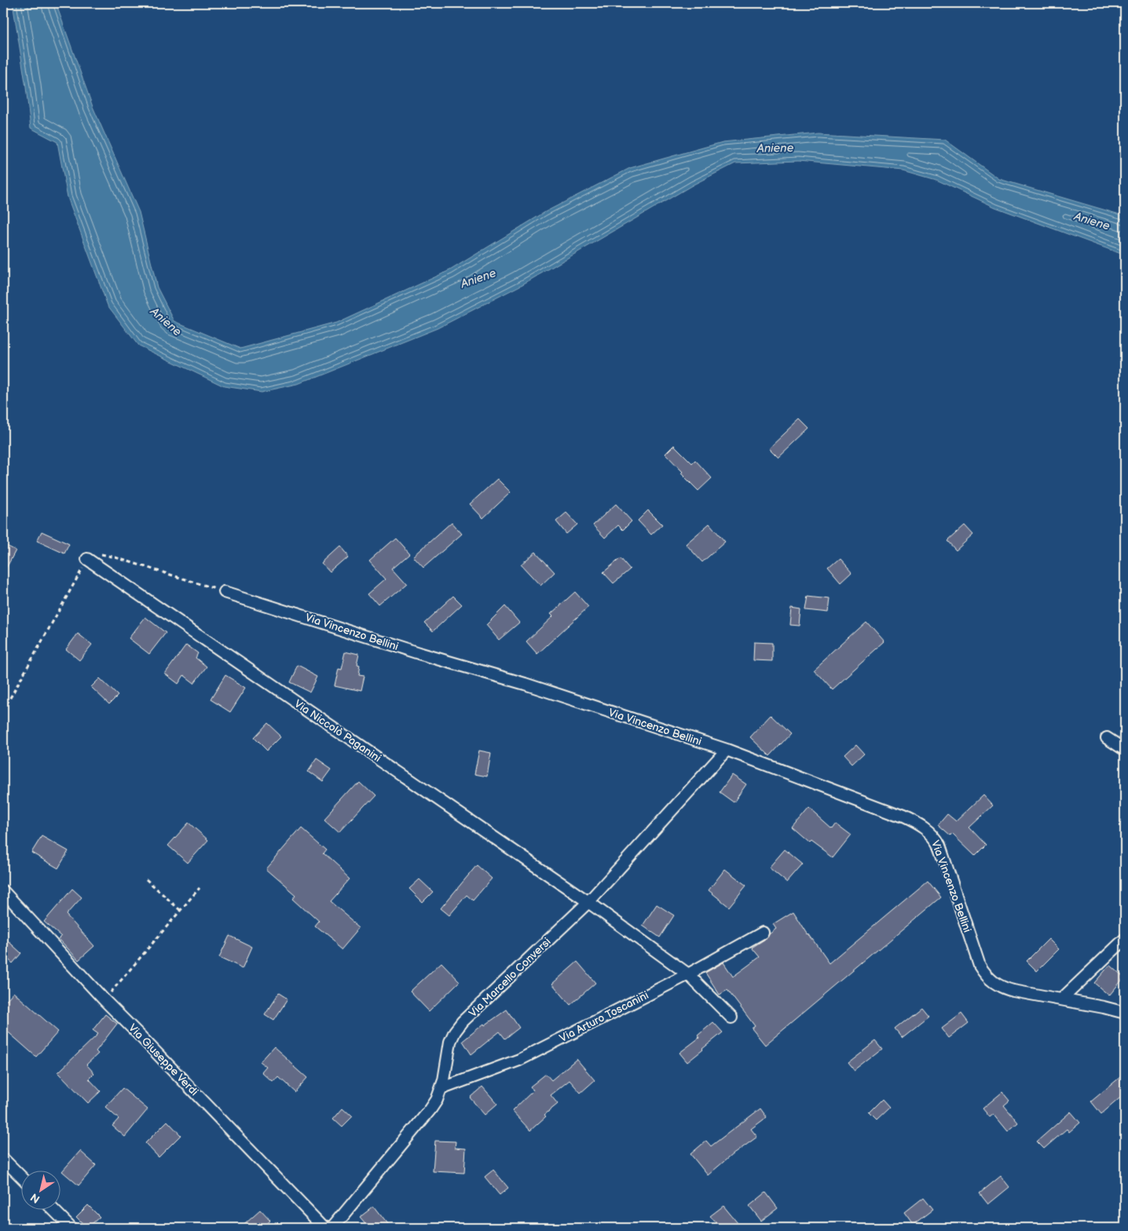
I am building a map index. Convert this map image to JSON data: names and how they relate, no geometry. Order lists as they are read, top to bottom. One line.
{"streets":{"street":["Via Vincenzo Bellini","Via Niccolò Paganini","Via Marcello Conversi","Via Arturo Toscanini","Via Giuseppe Verdi"]},"crossings":[["Via Vincenzo Bellini","Via Marcello Conversi"],["Via Niccolò Paganini","Via Marcello Conversi"],["Via Niccolò Paganini","Via Arturo Toscanini"],["Via Marcello Conversi","Via Arturo Toscanini"]],"water":["Aniene"],"north":"bottom left"}
